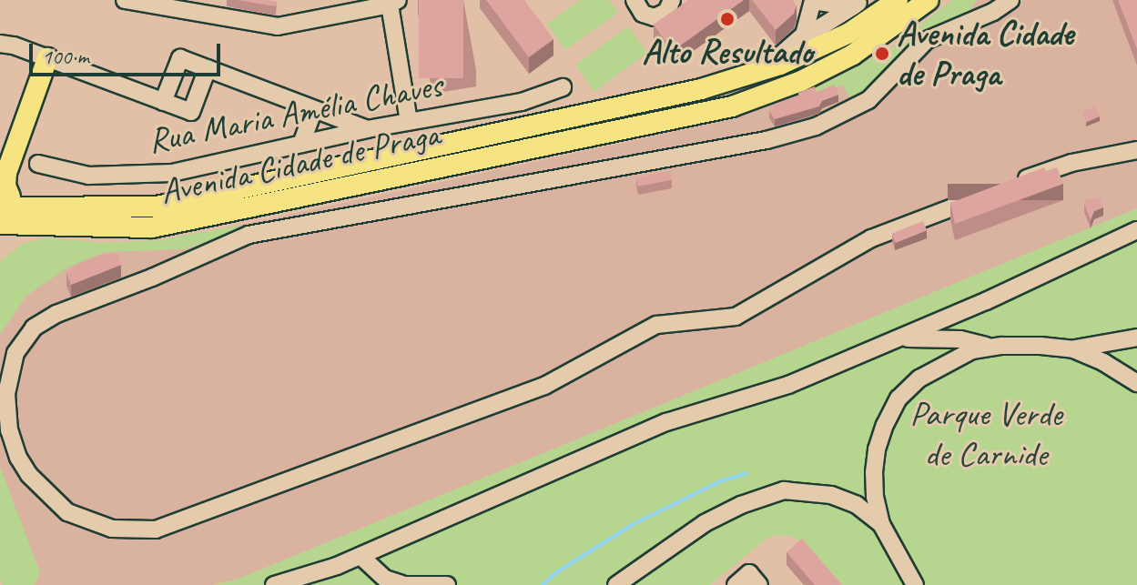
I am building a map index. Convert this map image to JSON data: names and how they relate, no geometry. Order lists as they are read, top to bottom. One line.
{"streets":{"main road":["Avenida Cidade de Praga"],"street":["Rua Maria Amélia Chaves"]},"parks":["Parque Verde de Carnide"],"places":["Alto Resultado","Avenida Cidade de Praga"],"scale_bar":"100 m"}
